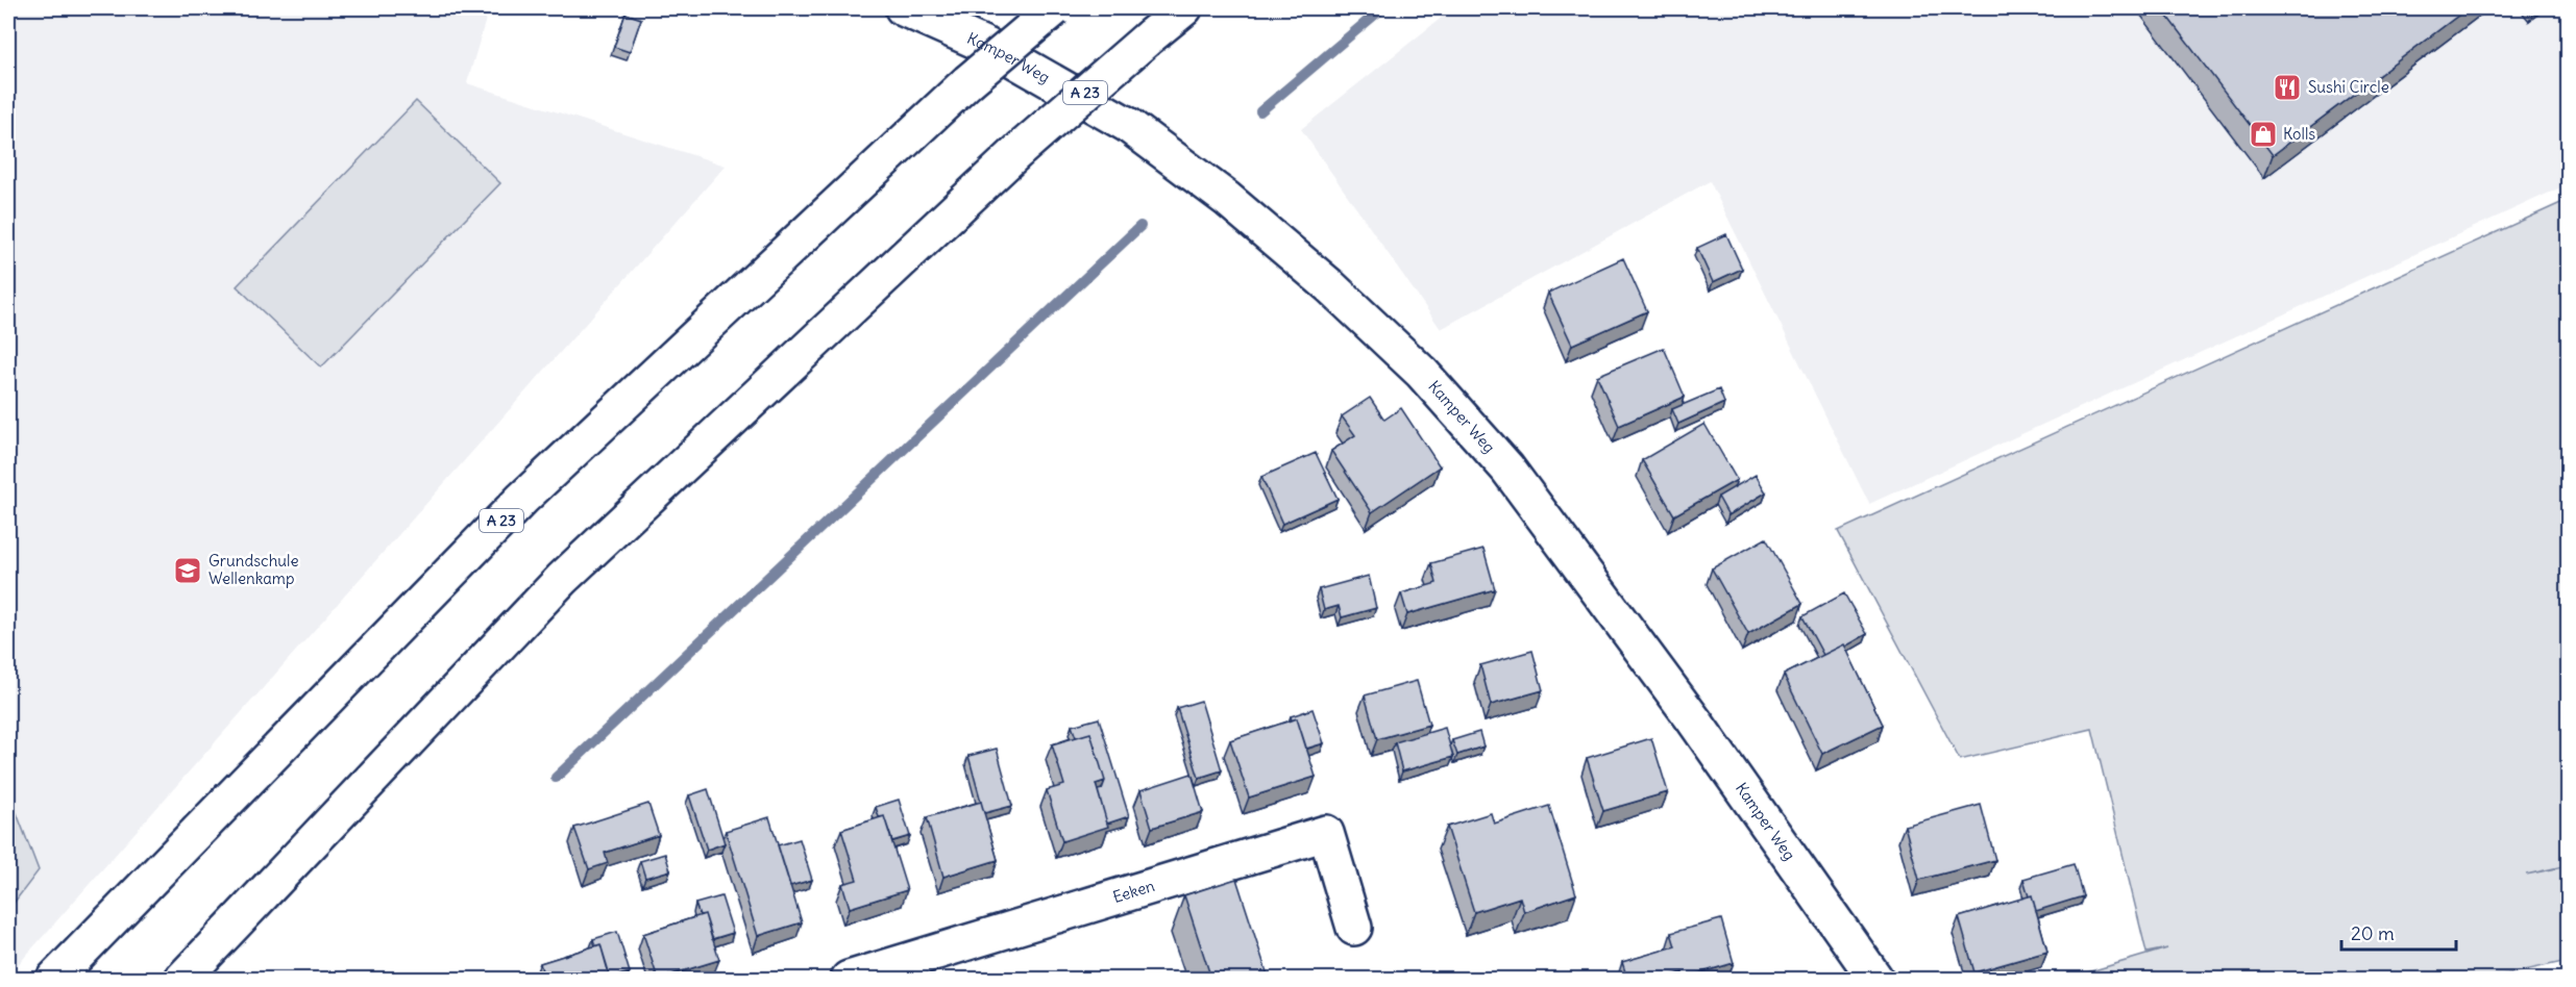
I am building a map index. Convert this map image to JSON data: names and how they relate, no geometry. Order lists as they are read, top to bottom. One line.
{"streets":{"main road":["Kamper Weg","A 23","Eeken"]},"places":{"restaurant":["Sushi Circle"],"shop":["Kolls"],"school or university":["Grundschule Wellenkamp"]},"scale_bar":"20 m"}
